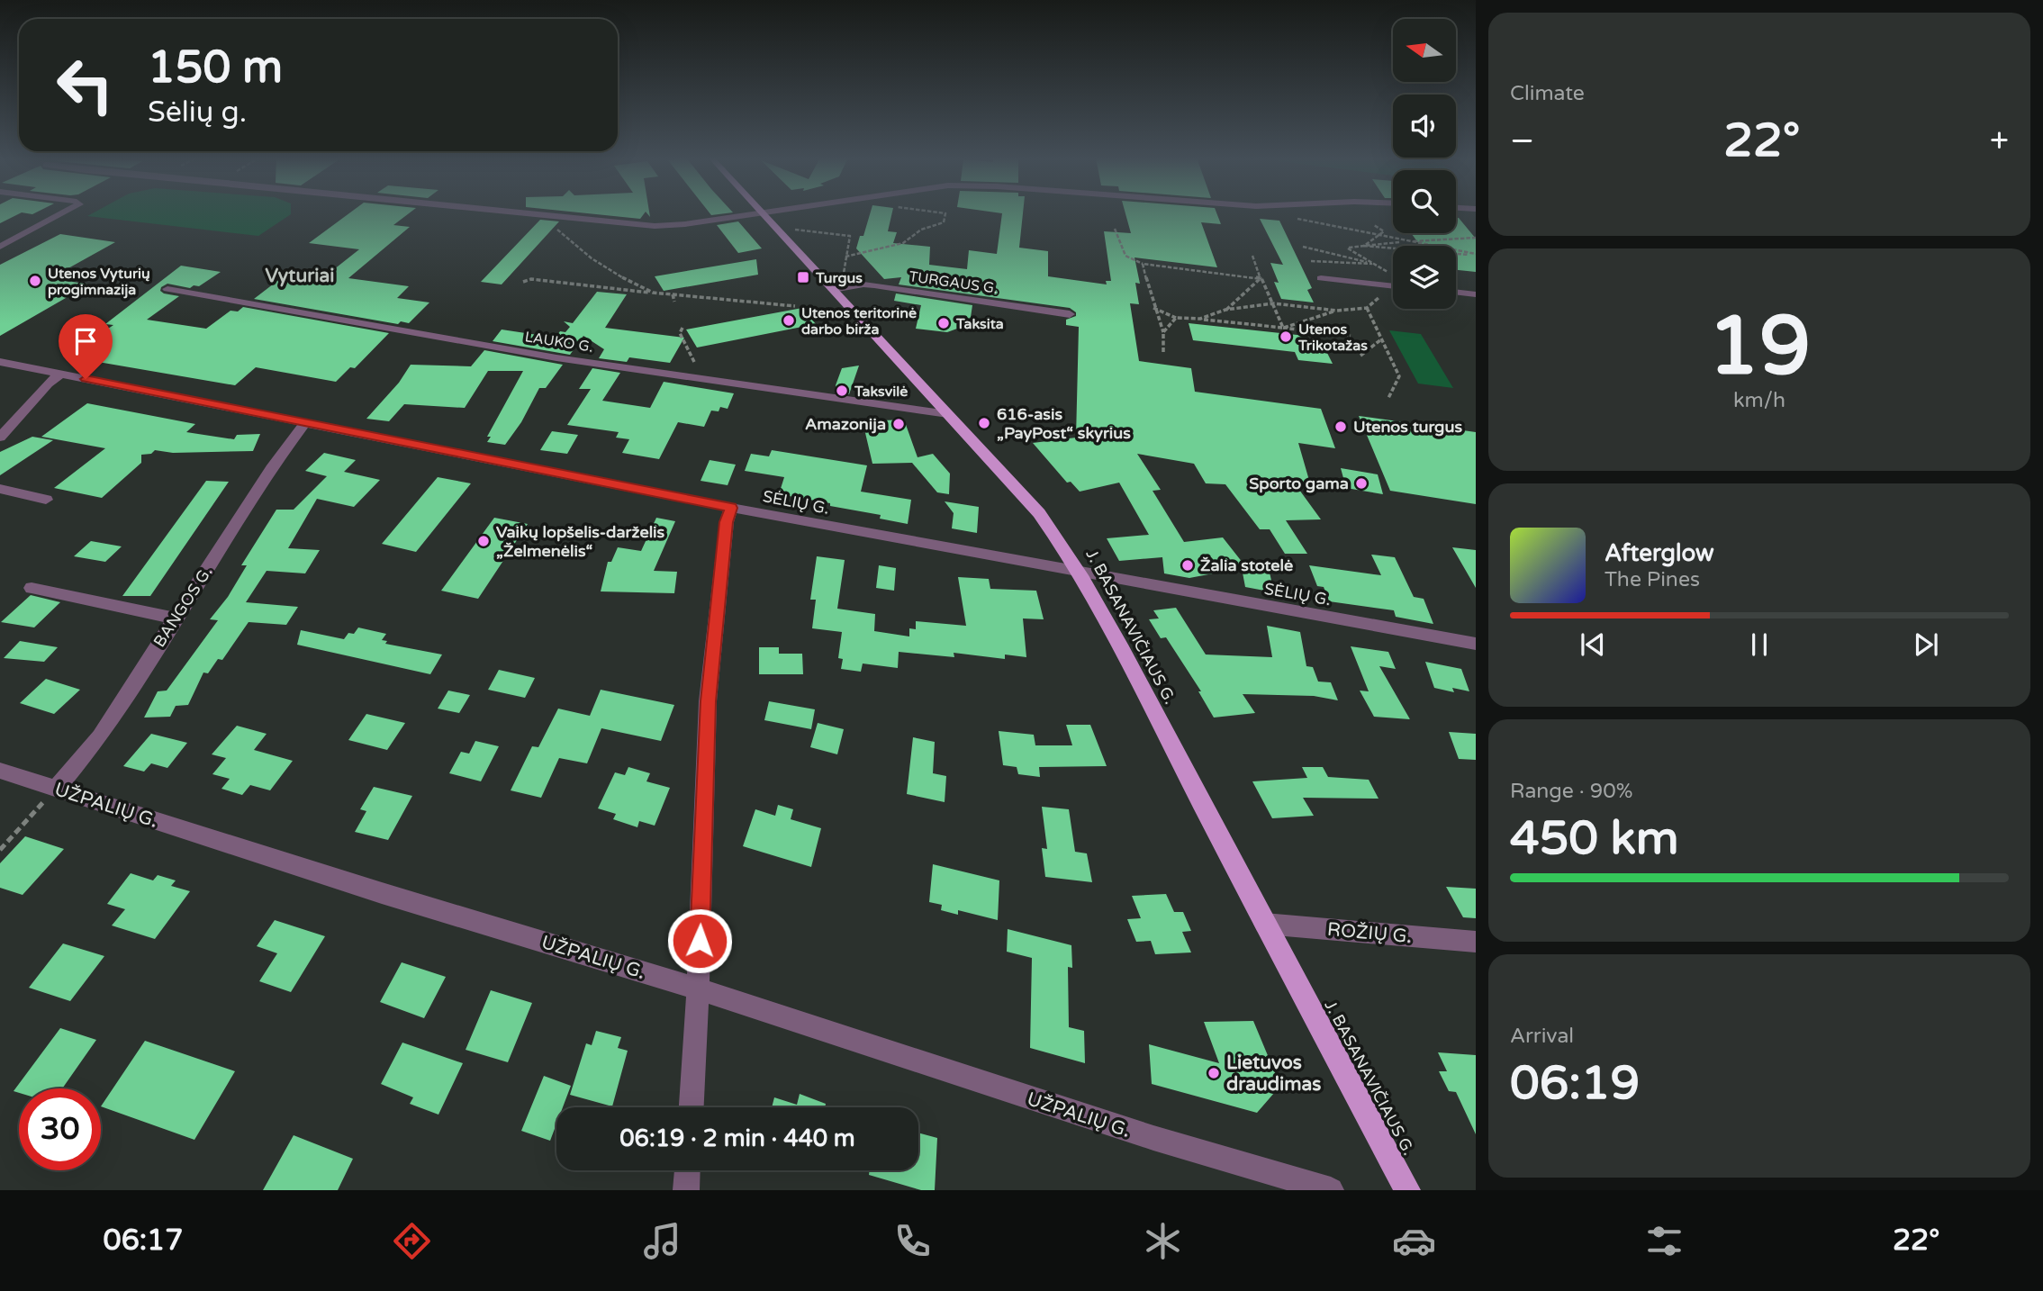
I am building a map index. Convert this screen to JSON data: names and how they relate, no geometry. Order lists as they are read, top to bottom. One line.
{"streets":{"main road":["J. BASANAVIČIAUS G."],"street":["TURGAUS G.","LAUKO G.","SĖLIŲ G.","BANGOS G.","UŽPALIŲ G.","ROŽIŲ G."]},"crossings":[["TURGAUS G.","J. BASANAVIČIAUS G."],["LAUKO G.","J. BASANAVIČIAUS G."],["SĖLIŲ G.","BANGOS G."],["SĖLIŲ G.","J. BASANAVIČIAUS G."],["BANGOS G.","UŽPALIŲ G."],["J. BASANAVIČIAUS G.","ROŽIŲ G."]],"districts":["Vyturiai"],"places":{"transit":["Turgus"],"other":["Utenos Vyturių progimnazija","Utenos teritorinė darbo birža","Taksita","Utenos Trikotažas","Taksvilė","616-asis „PayPost“ skyrius","Amazonija","Utenos turgus","Sporto gama","Vaikų lopšelis-darželis „Želmenėlis“","Žalia stotelė","Lietuvos draudimas"]},"north":"left","page":{"tile":["Climate",["19","km/h"],["Range · 90%","450 km"],["Arrival","06:19"]],"turn":["150 m","Sėlių g."],"heat":["−","22°","+"],"song":["Afterglow","The Pines"],"limit":"30","trip":"06:19 · 2 min · 440 m","tabs":["06:17","22°"]}}
